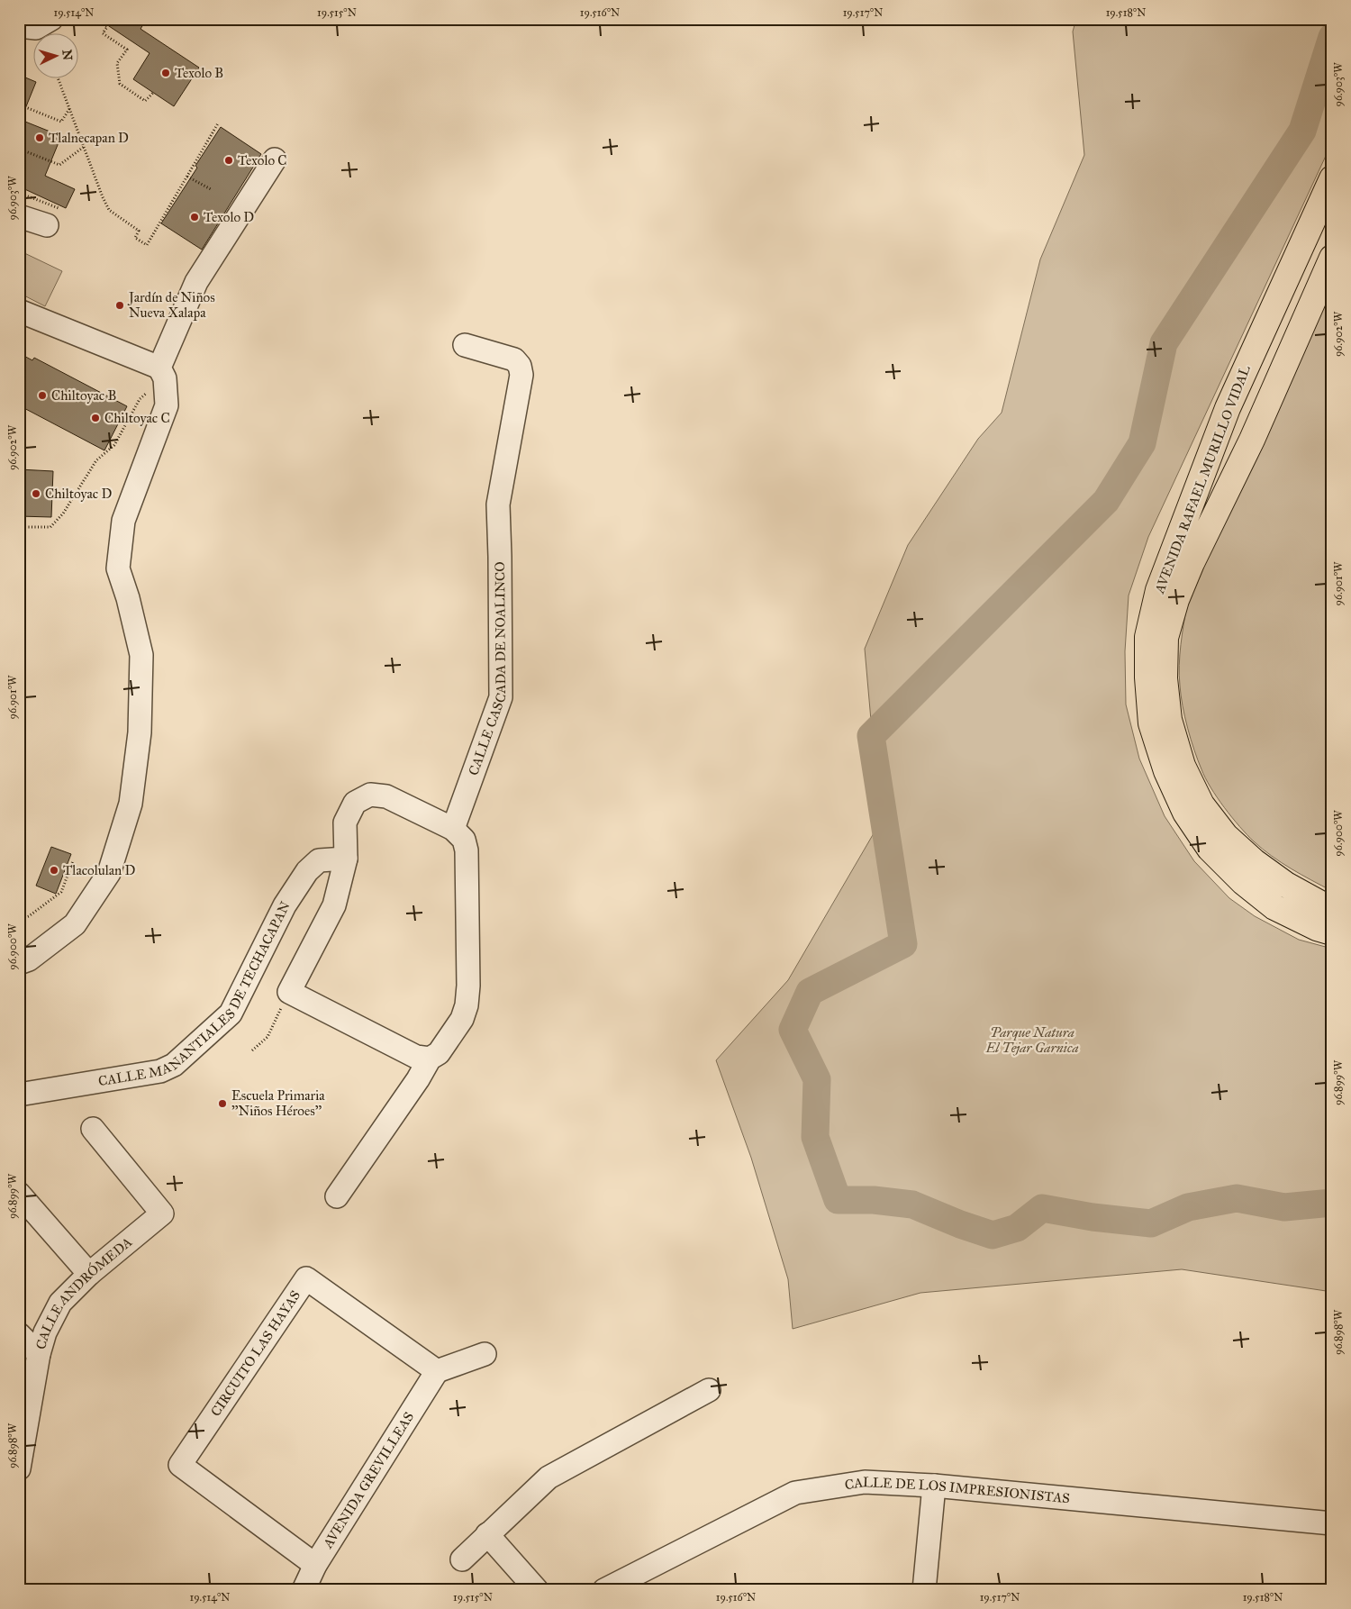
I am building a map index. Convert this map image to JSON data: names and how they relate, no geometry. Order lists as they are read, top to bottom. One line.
{"streets":{"main road":["AVENIDA RAFAEL MURILLO VIDAL"],"street":["CALLE CASCADA DE NOALINCO","CALLE MANANTIALES DE TECHACAPAN","CALLE ANDRÓMEDA","CIRCUITO LAS HAYAS","AVENIDA GREVILLEAS","CALLE DE LOS IMPRESIONISTAS"]},"crossings":[["CIRCUITO LAS HAYAS","AVENIDA GREVILLEAS"]],"parks":["Parque Natura El Tejar Garnica"],"places":["Texolo B","Tlalnecapan D","Texolo C","Texolo D","Jardín de Niños Nueva Xalapa","Chiltoyac B","Chiltoyac C","Chiltoyac D","Tlacolulan D","Escuela Primaria ''Niños Héroes''"],"north":"right","coordinates":["19.514°N","19.515°N","19.516°N","19.517°N","19.518°N","96.903°W","96.902°W","96.901°W","96.900°W","96.899°W","96.898°W"]}
